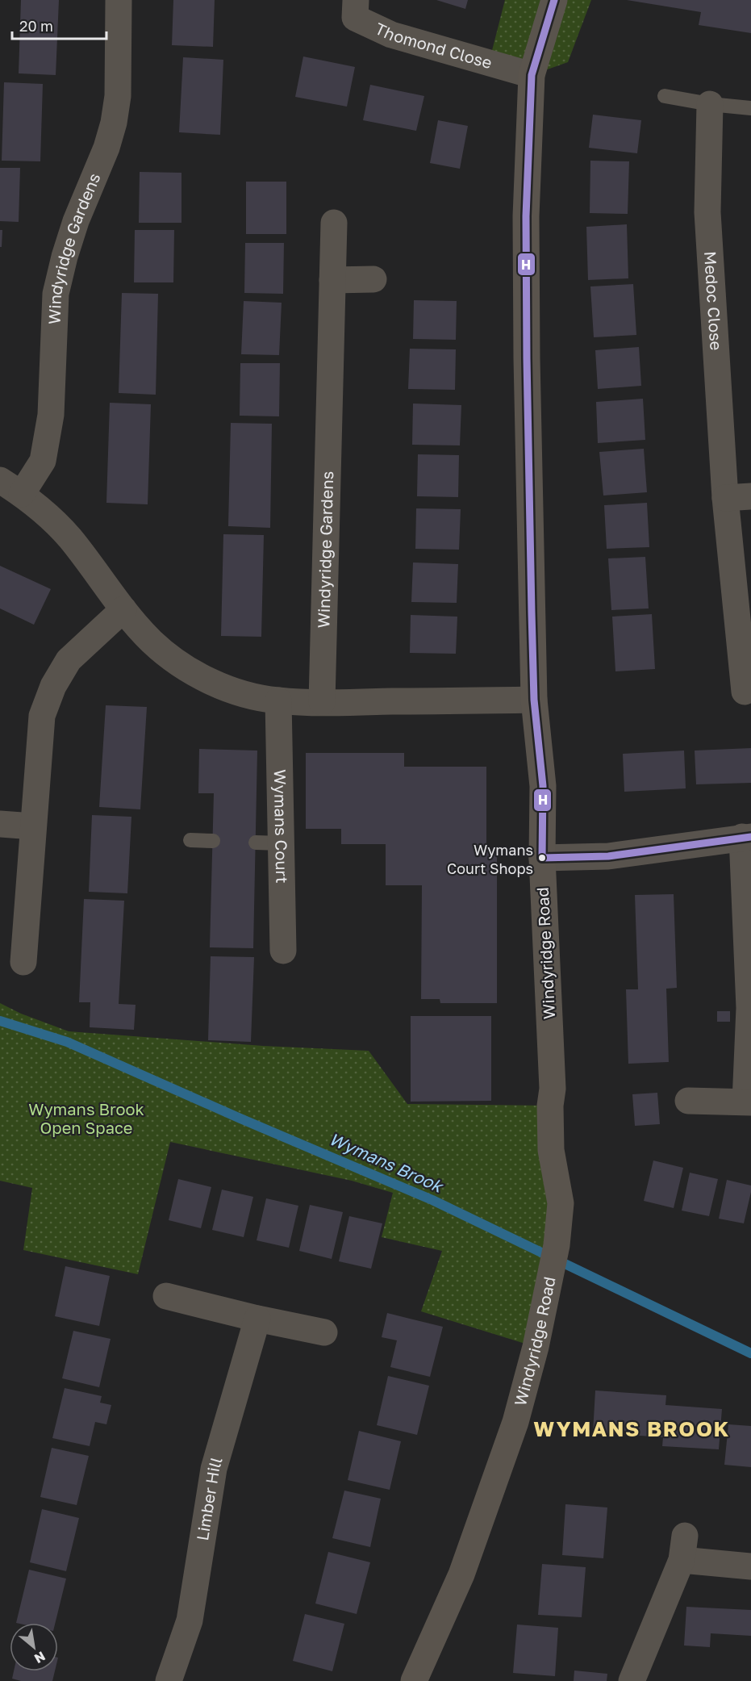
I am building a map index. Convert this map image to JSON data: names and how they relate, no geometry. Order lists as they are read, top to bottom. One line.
{"streets":{"street":["Thomond Close","Windyridge Gardens","Medoc Close","Wymans Court","Windyridge Road","Limber Hill"]},"crossings":[["Thomond Close","Windyridge Road"]],"districts":["WYMANS BROOK"],"water":["Wymans Brook"],"parks":["Wymans Brook Open Space"],"places":["Wymans Court Shops"],"lines":["transit line H"],"scale_bar":"20 m","north":"bottom right"}
